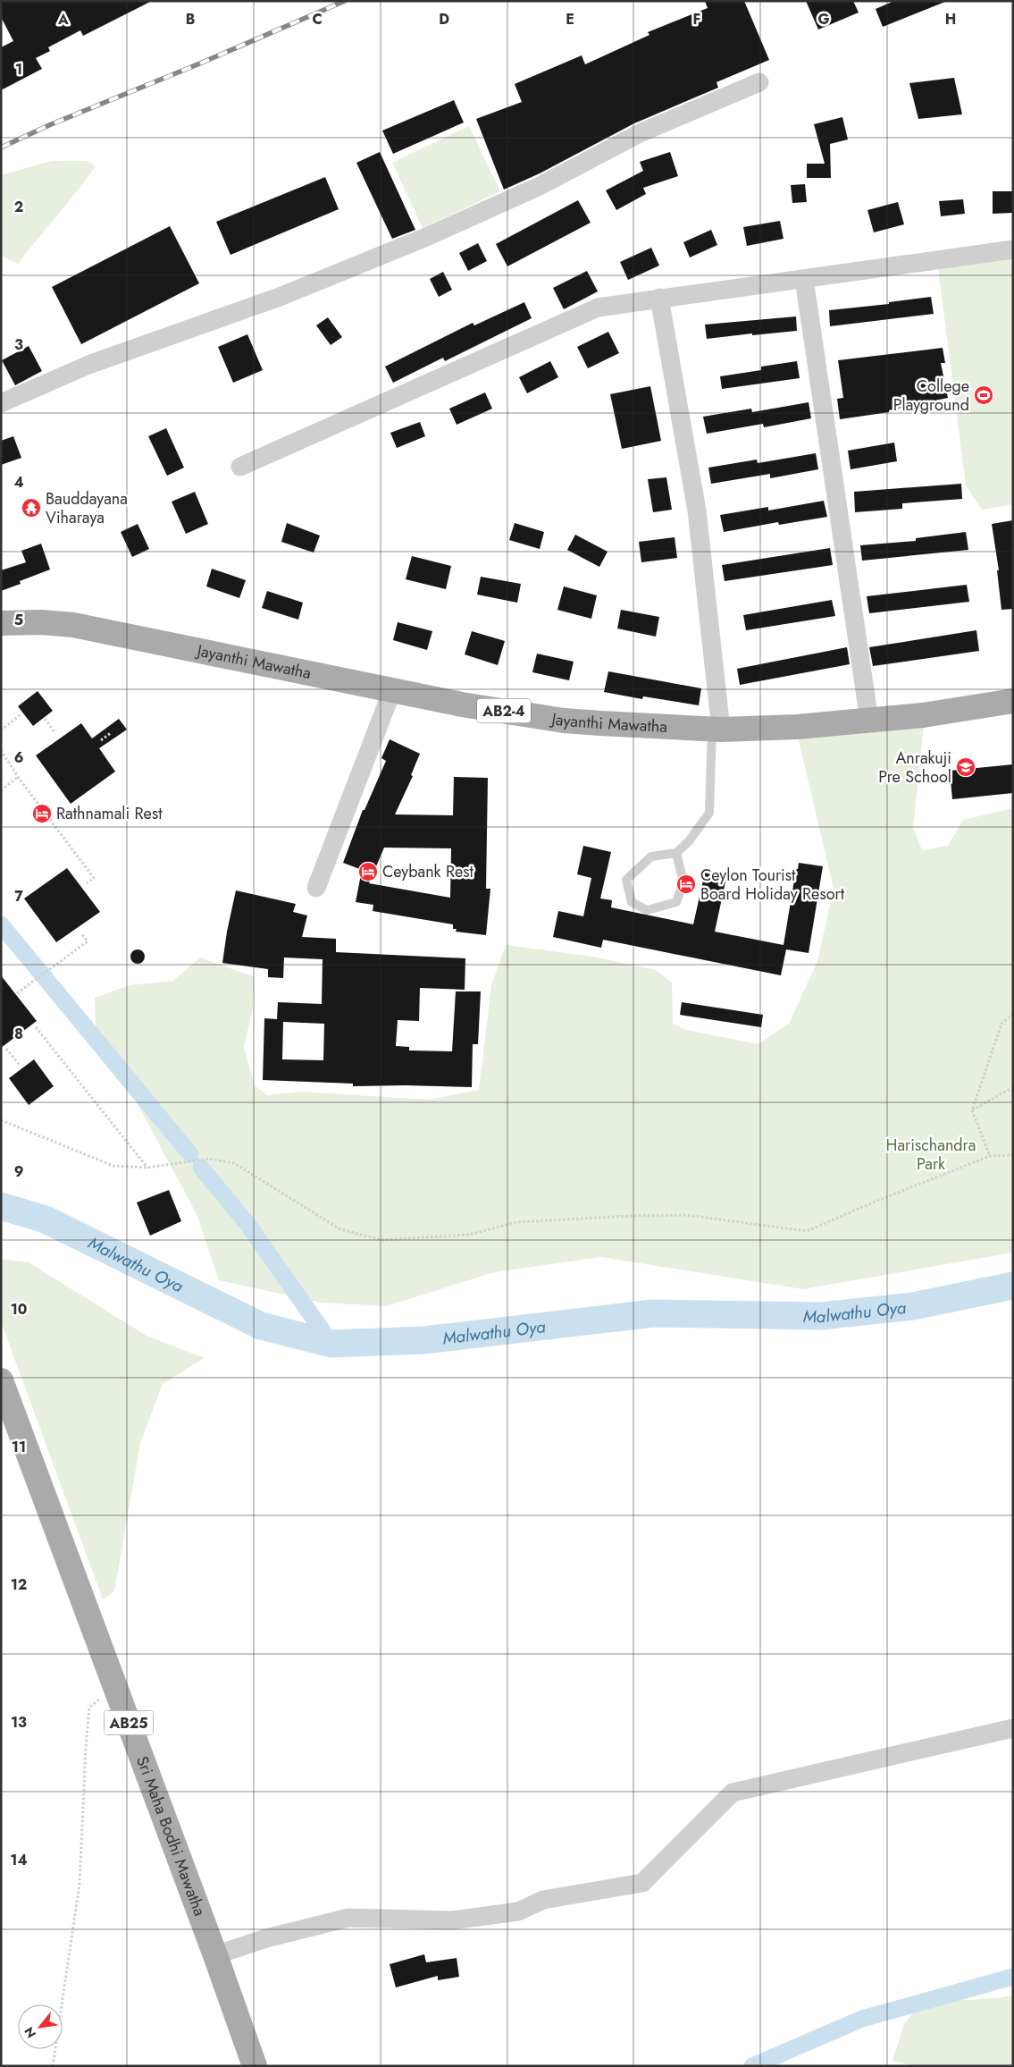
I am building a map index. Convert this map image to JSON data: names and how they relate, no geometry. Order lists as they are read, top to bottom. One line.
{"streets":{"main road":["Jayanthi Mawatha","AB2-4","AB25","Sri Maha Bodhi Mawatha"]},"water":["Malwathu Oya"],"parks":["Harischandra Park"],"places":{"sports":["College Playground"],"temple":["Bauddayana Viharaya"],"school or university":["Anrakuji Pre School"],"hotel":["Rathnamali Rest","Ceybank Rest","Ceylon Tourist Board Holiday Resort"]},"north":"bottom left","grid":{"columns":["A","B","C","D","E","F","G","H"],"rows":["1","2","3","4","5","6","7","8","9","10","11","12","13","14"]}}
